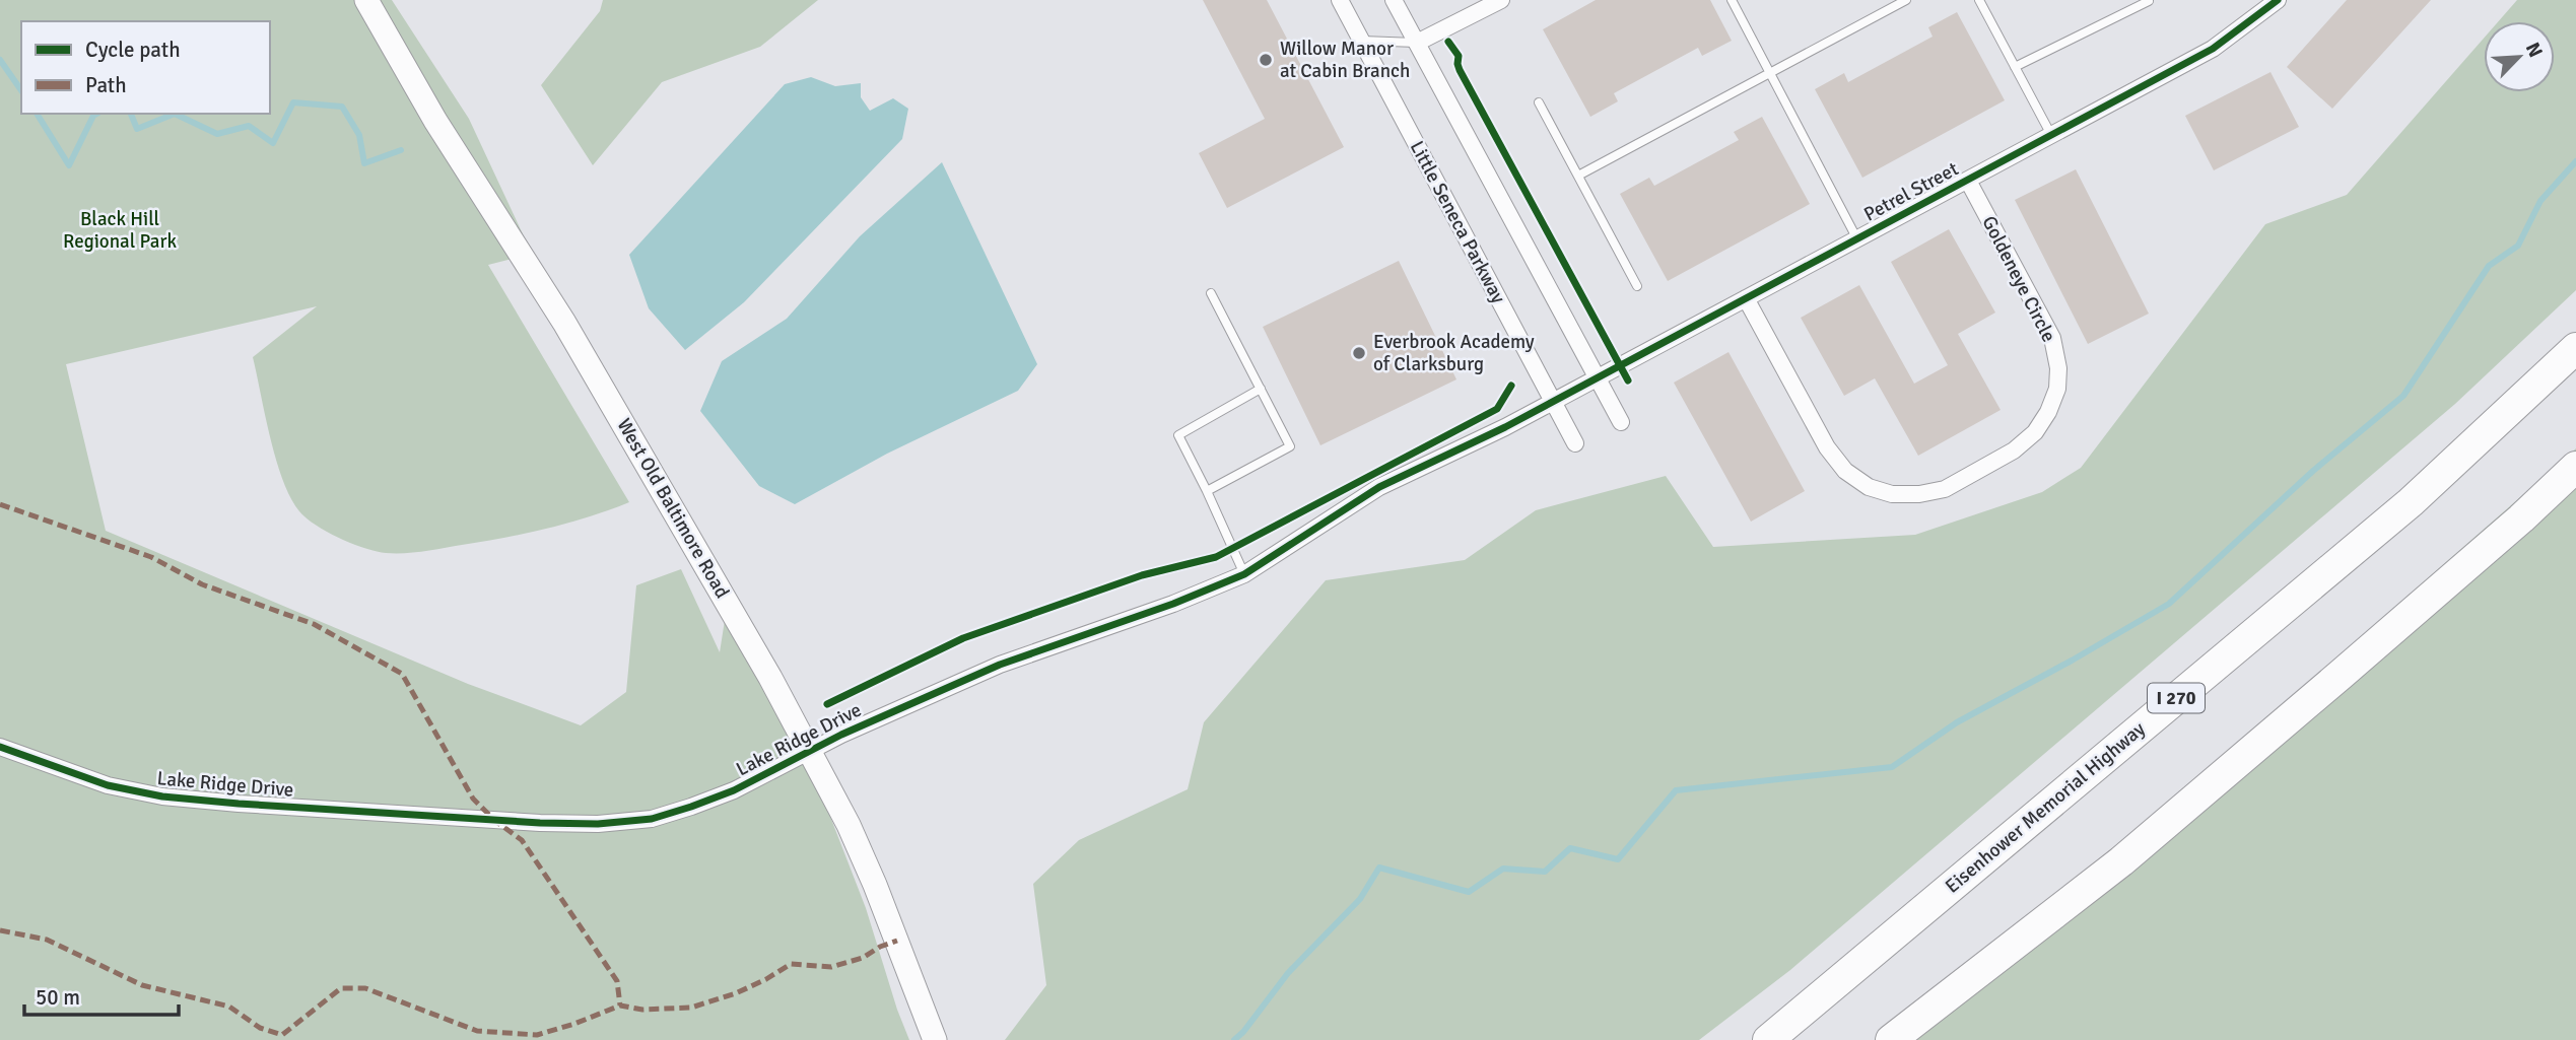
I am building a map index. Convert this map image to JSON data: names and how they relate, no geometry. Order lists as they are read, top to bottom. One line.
{"streets":{"highway":["I 270","Eisenhower Memorial Highway"],"street":["Petrel Street","Little Seneca Parkway","Goldeneye Circle","West Old Baltimore Road","Lake Ridge Drive"]},"crossings":[["Petrel Street","Little Seneca Parkway"],["Petrel Street","Goldeneye Circle"],["Petrel Street","Lake Ridge Drive"],["Little Seneca Parkway","Lake Ridge Drive"],["West Old Baltimore Road","Lake Ridge Drive"]],"parks":["Black Hill Regional Park"],"places":["Willow Manor at Cabin Branch","Everbrook Academy of Clarksburg"],"legend":["Cycle path","Path"],"scale_bar":"50 m","north":"top right"}
